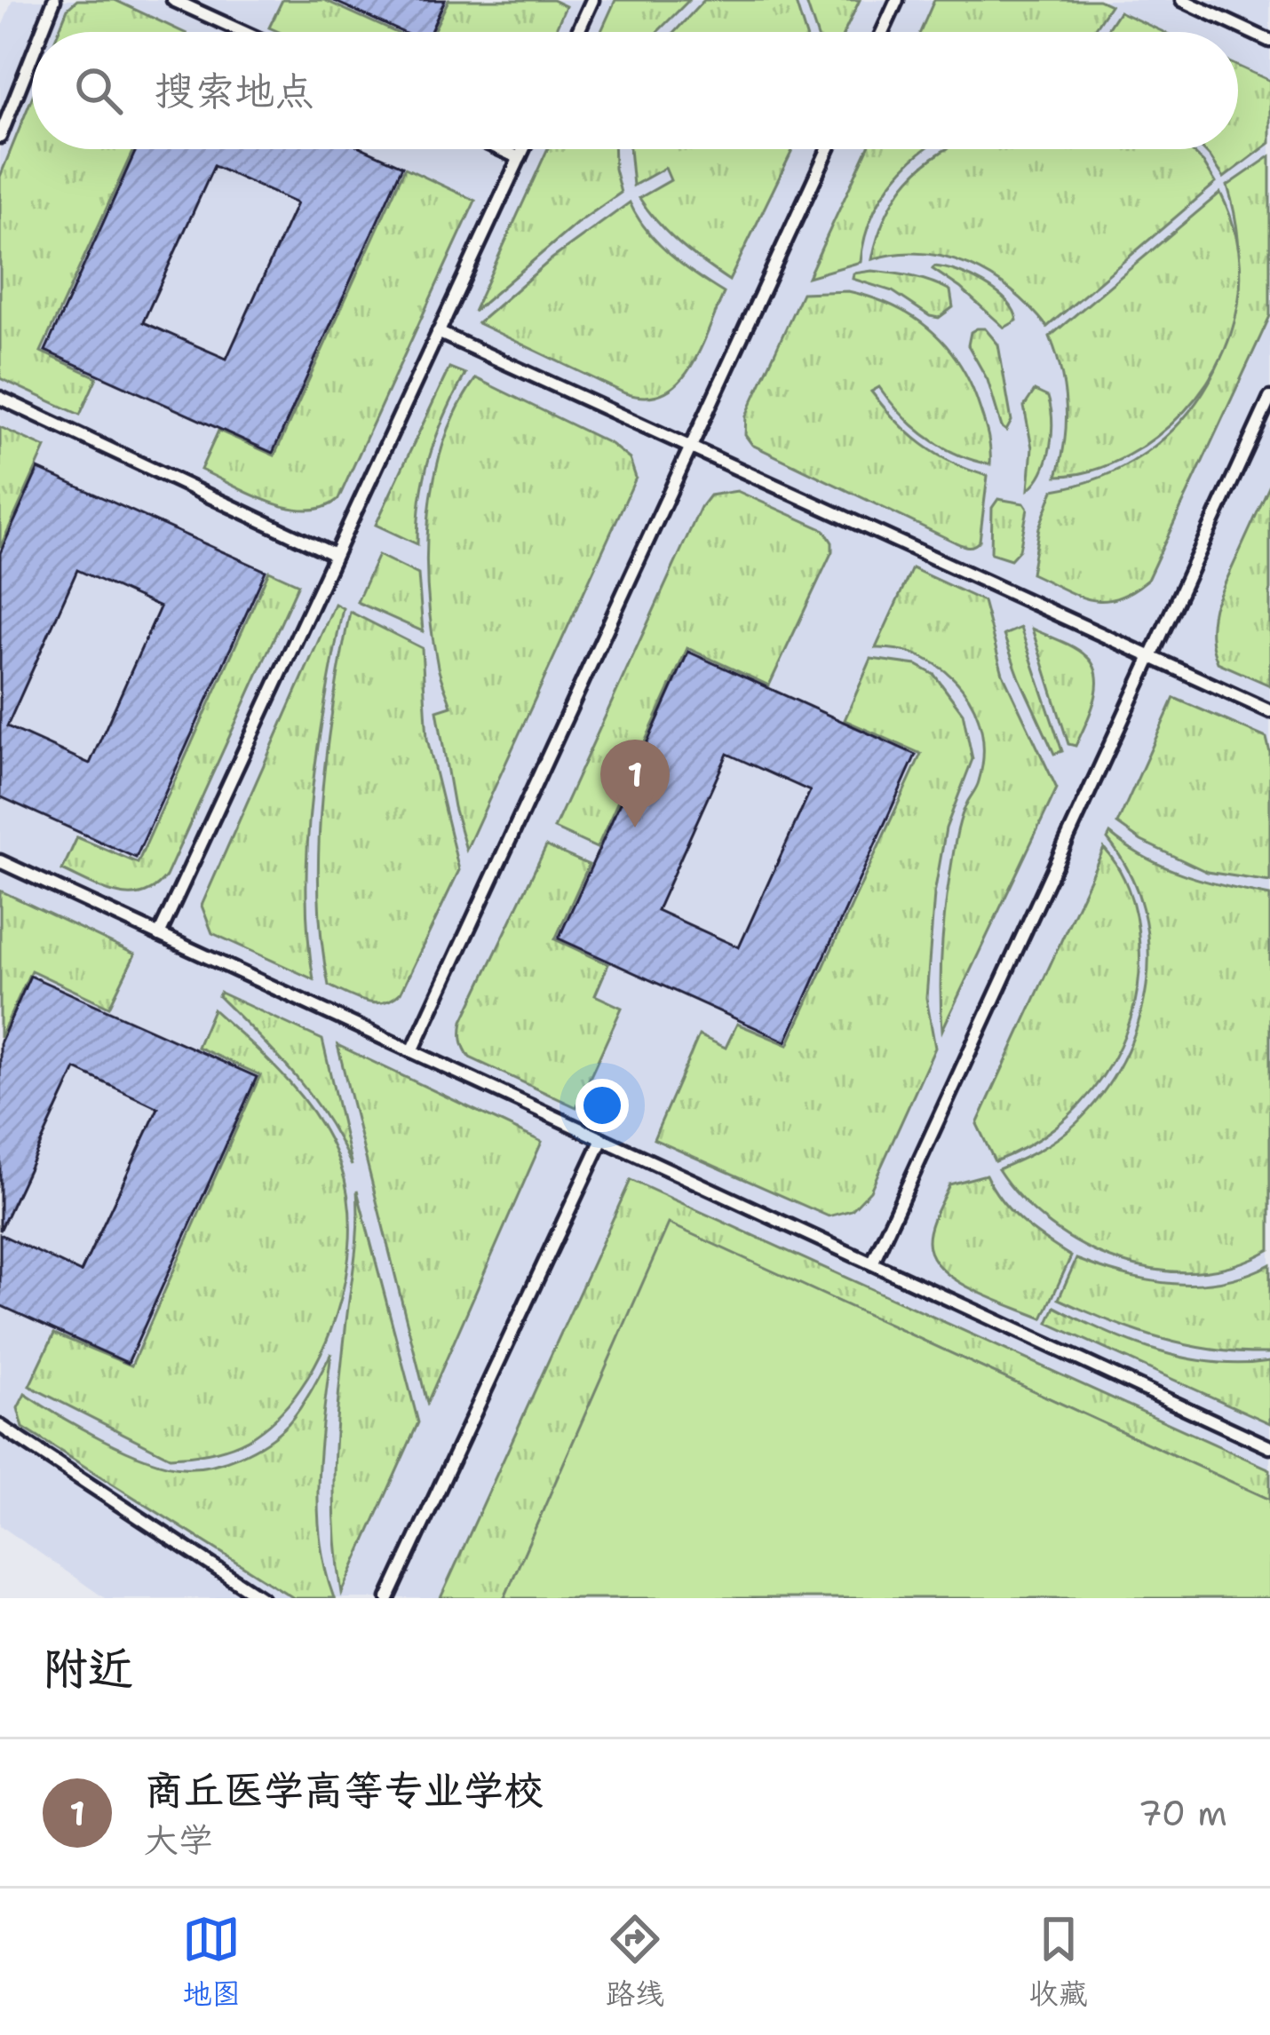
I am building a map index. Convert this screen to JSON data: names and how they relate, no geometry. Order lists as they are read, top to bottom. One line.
{"page":{"search":"搜索地点","pins":"1","heading":"附近","list":[{"mark":"1","name":"商丘医学高等专业学校","note":"大学","value":"70 m"}],"nav":["地图","路线","收藏"]}}
